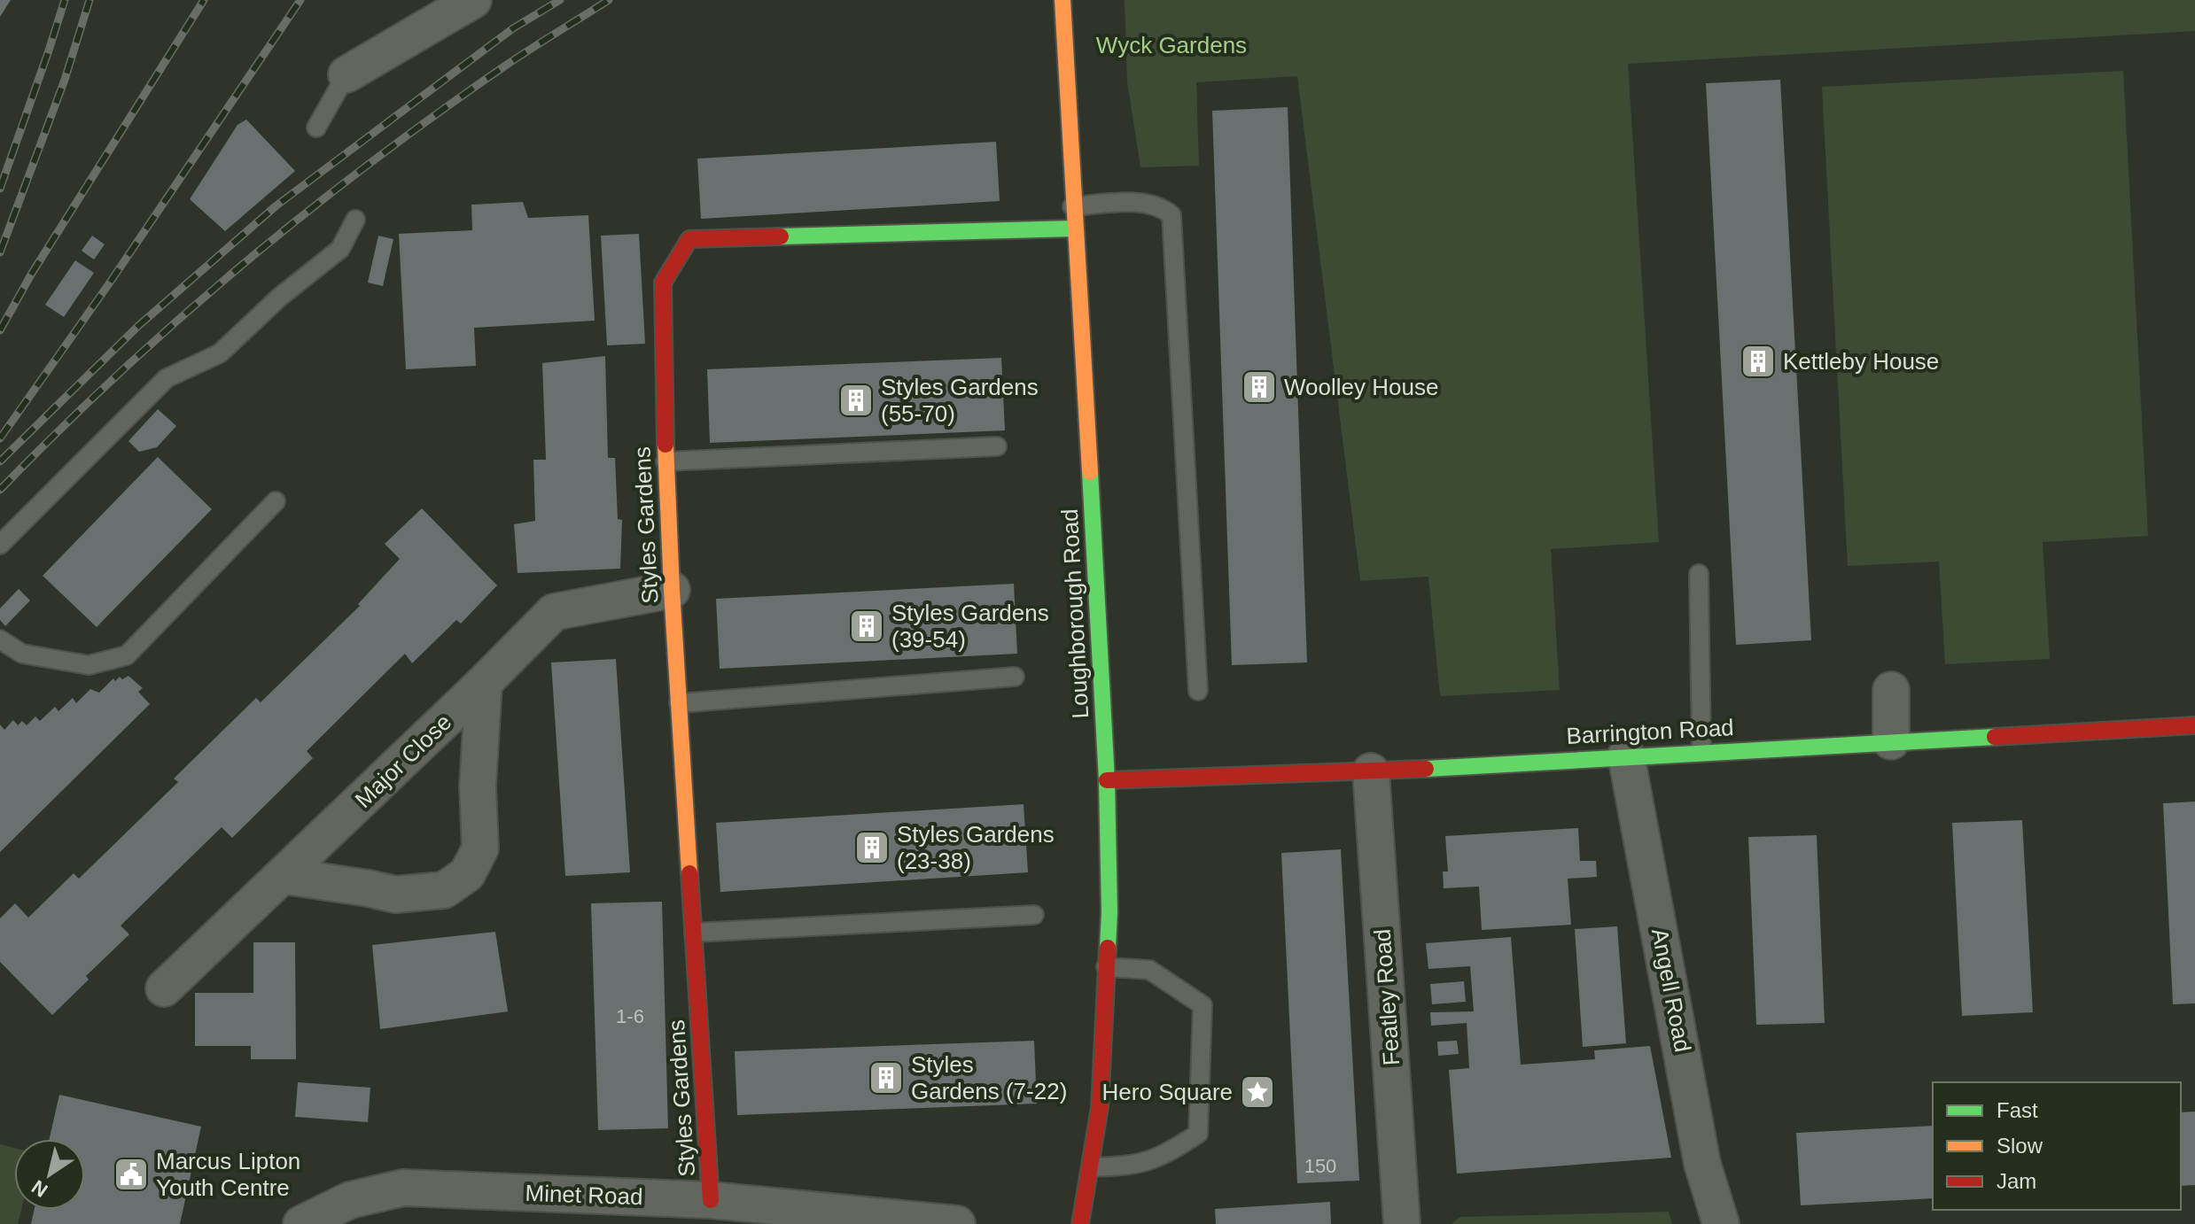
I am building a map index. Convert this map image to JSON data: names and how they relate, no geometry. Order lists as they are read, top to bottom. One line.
{"streets":{"street":["Styles Gardens","Loughborough Road","Barrington Road","Major Close","Angell Road","Featley Road","Minet Road"]},"crossings":[["Styles Gardens","Loughborough Road"],["Styles Gardens","Major Close"],["Styles Gardens","Minet Road"],["Loughborough Road","Barrington Road"],["Barrington Road","Angell Road"],["Barrington Road","Featley Road"]],"parks":["Wyck Gardens"],"places":{"building":["Kettleby House","Woolley House","Styles Gardens (55-70)","Styles Gardens (39-54)","Styles Gardens (23-38)","Styles Gardens (7-22)"],"place":["Hero Square"],"public building":["Marcus Lipton Youth Centre"]},"house_numbers":["1-6","150"],"legend":["Fast","Slow","Jam"],"north":"bottom left"}
